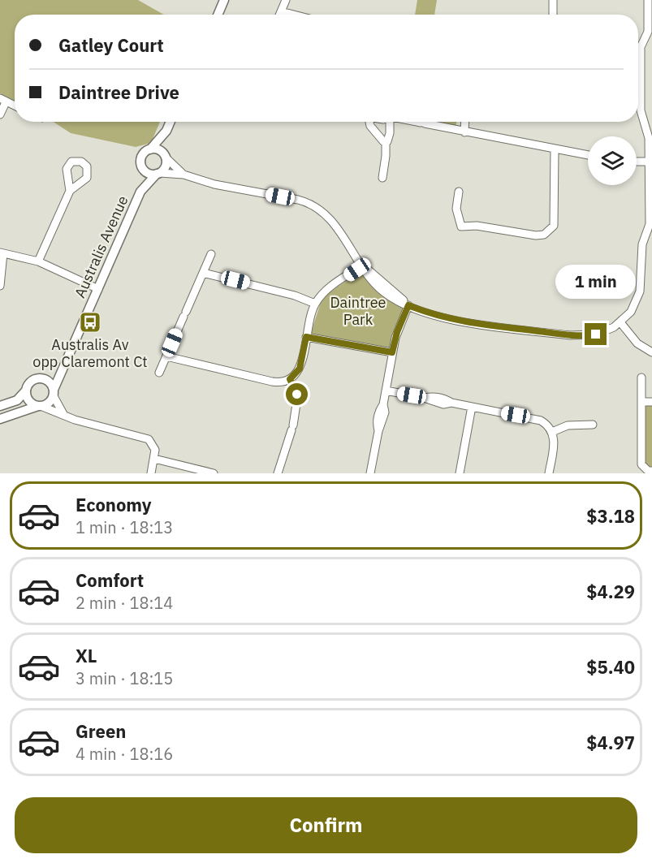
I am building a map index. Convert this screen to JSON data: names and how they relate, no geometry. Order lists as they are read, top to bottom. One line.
{"streets":{"street":["Australis Avenue"]},"parks":["Daintree Park"],"places":{"bus stop":["Australis Av opp Claremont Ct"]},"page":{"banner":["Gatley Court","Daintree Drive"],"bubble":"1 min","list":[{"name":"Economy","note":"1 min · 18:13","value":"$3.18"},{"name":"Comfort","note":"2 min · 18:14","value":"$4.29"},{"name":"XL","note":"3 min · 18:15","value":"$5.40"},{"name":"Green","note":"4 min · 18:16","value":"$4.97"}],"buttons":"Confirm"}}
